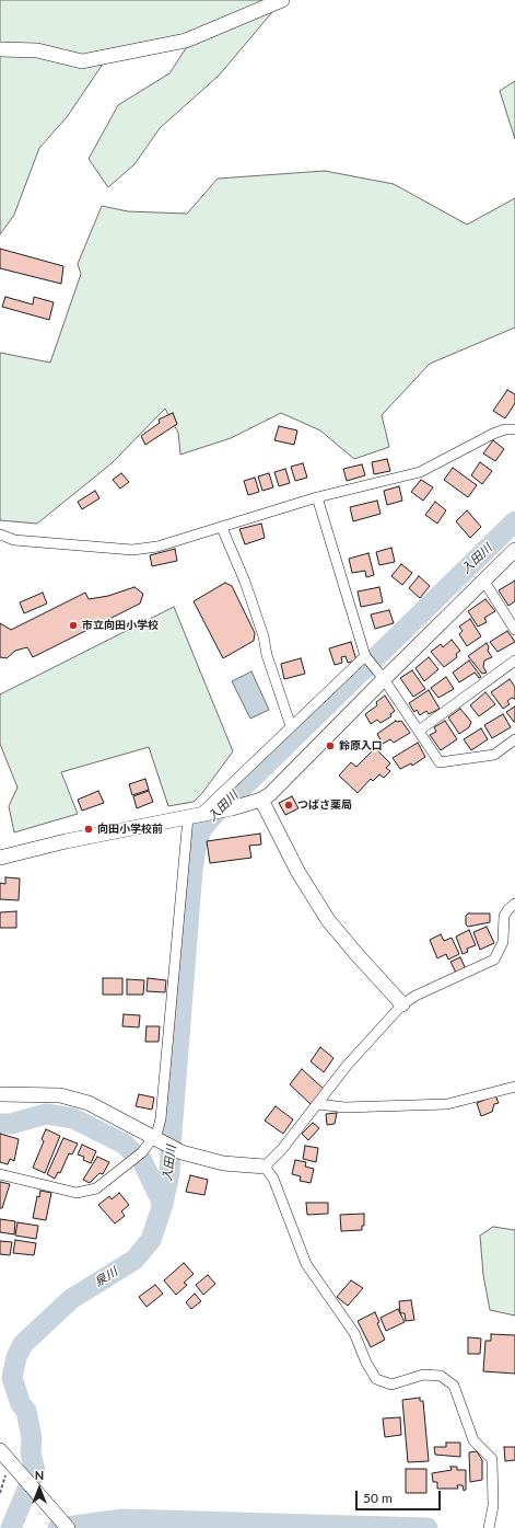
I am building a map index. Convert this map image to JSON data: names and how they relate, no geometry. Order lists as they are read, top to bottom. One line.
{"water":["入田川","泉川"],"places":["市立向田小学校","鈴原入口","つばさ薬局","向田小学校前"],"scale_bar":"50 m","north":"top"}
